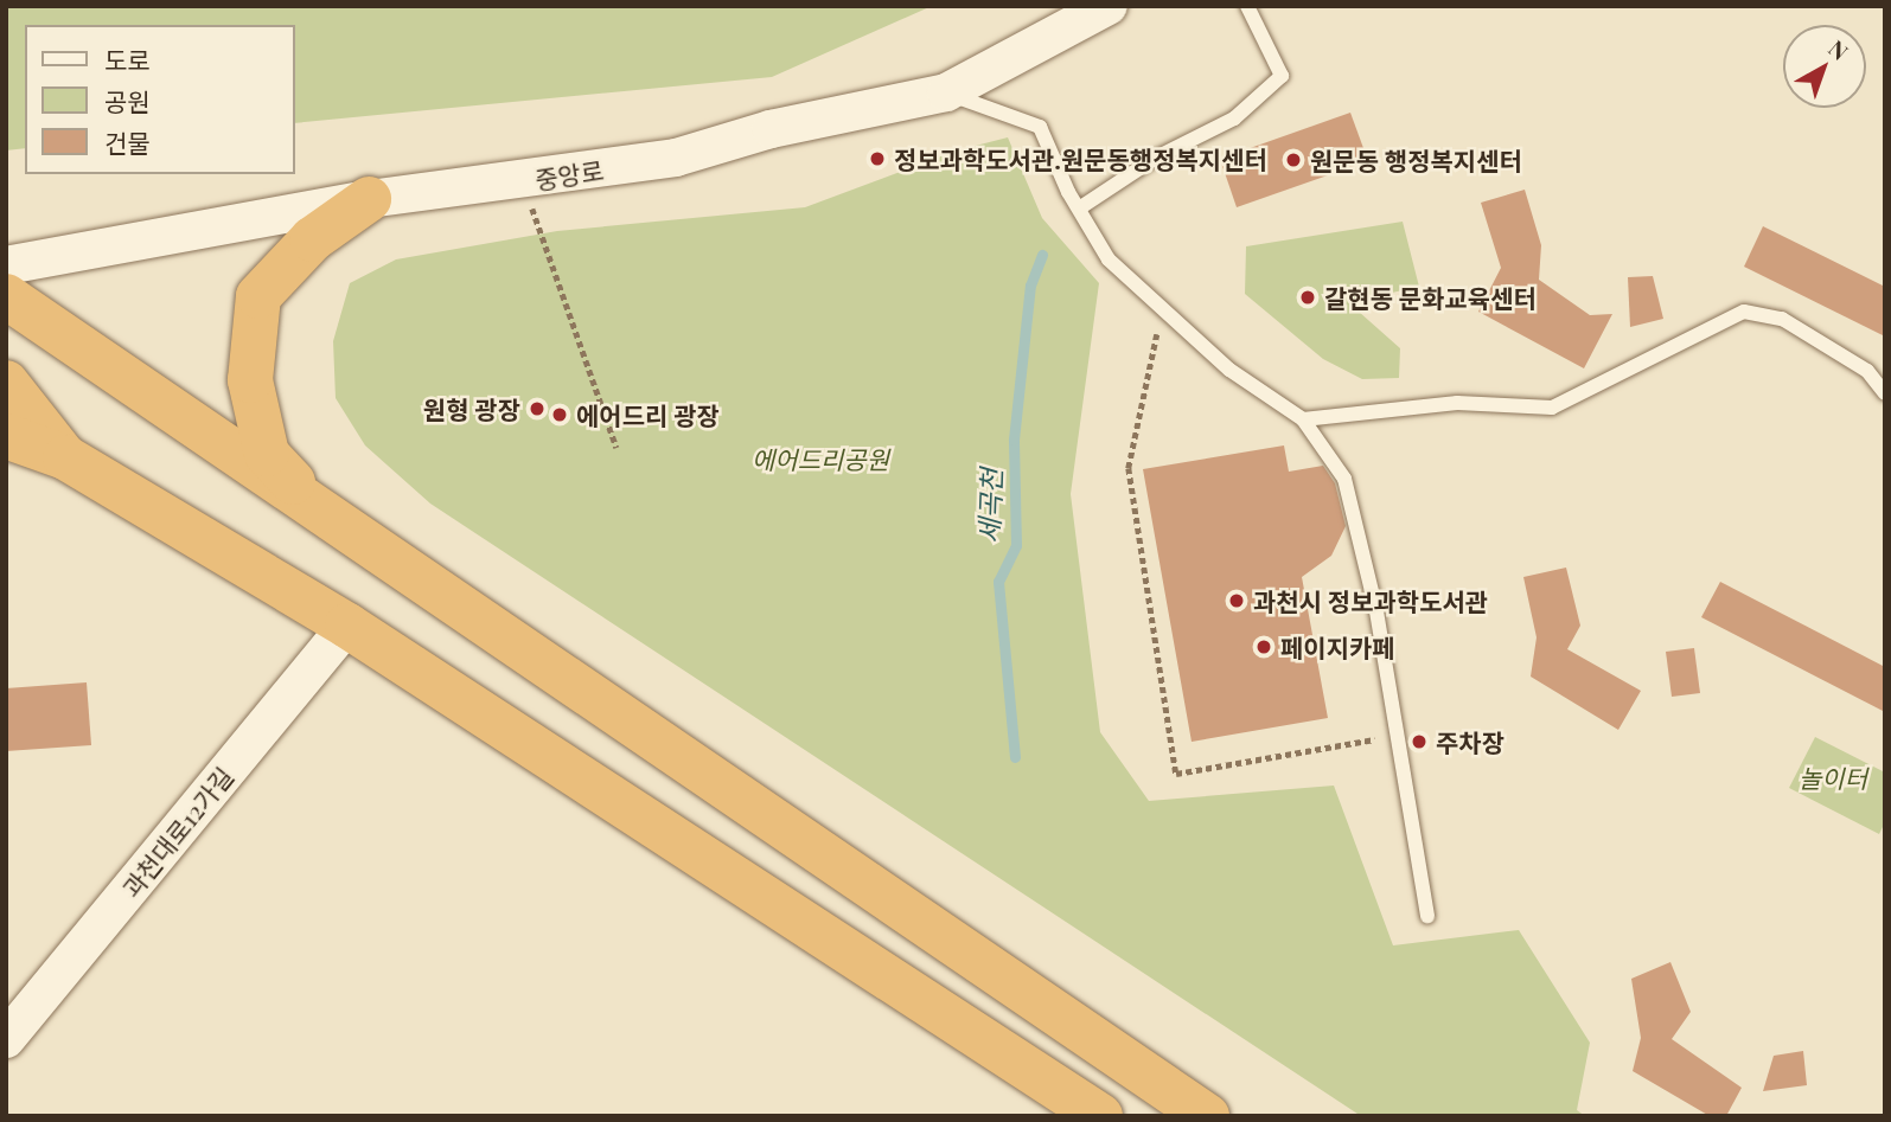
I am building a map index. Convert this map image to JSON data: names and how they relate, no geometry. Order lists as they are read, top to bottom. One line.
{"streets":{"street":["중앙로","과천대로12가길"]},"water":["세곡천"],"parks":["에어드리공원","놀이터"],"places":["정보과학도서관.원문동행정복지센터","원문동 행정복지센터","갈현동 문화교육센터","원형 광장","에어드리 광장","과천시 정보과학도서관","페이지카페","주차장"],"legend":["도로","공원","건물"],"north":"top right"}
